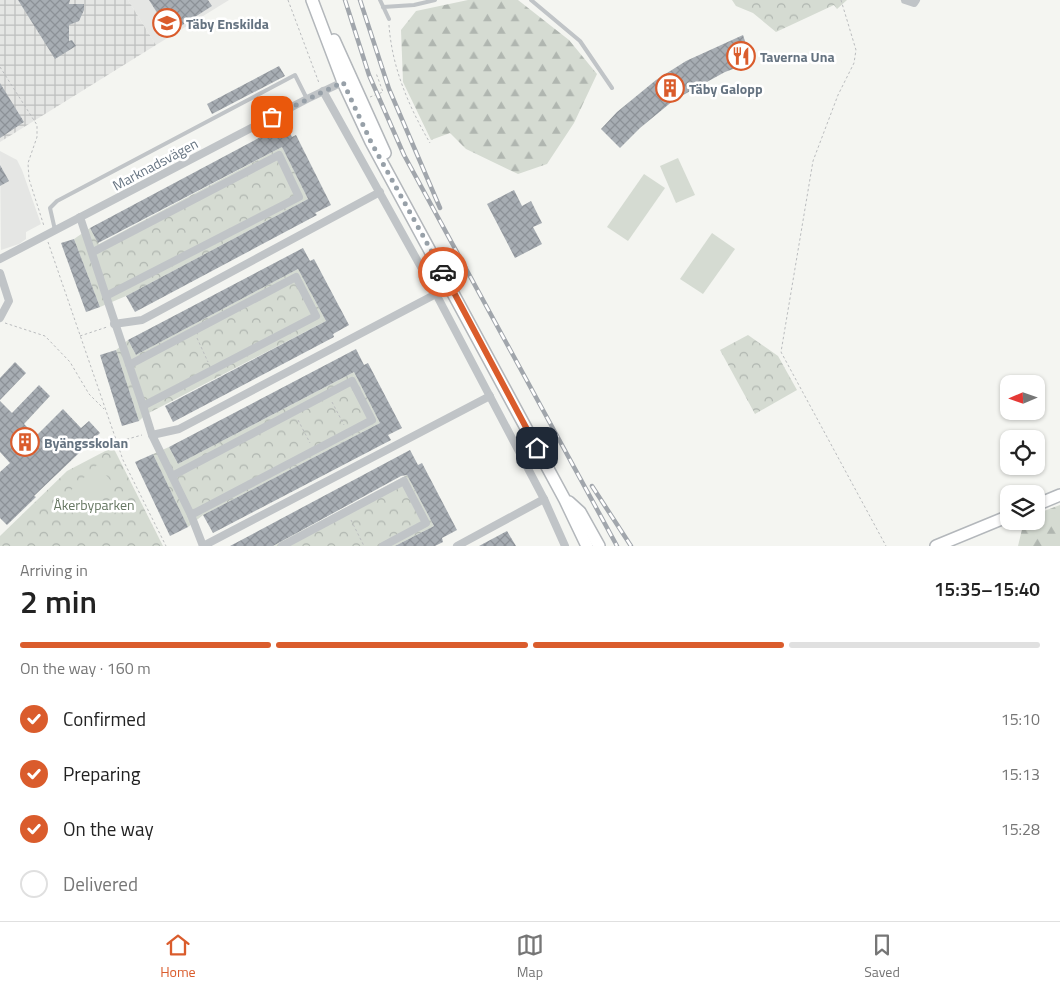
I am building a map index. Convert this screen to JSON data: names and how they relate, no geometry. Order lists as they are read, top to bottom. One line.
{"streets":{"street":["Marknadsvägen"]},"parks":["Åkerbyparken"],"places":{"school or university":["Täby Enskilda"],"restaurant":["Taverna Una"],"building":["Täby Galopp","Byängsskolan"]},"north":"left","page":{"heading":["2 min","Arriving in","15:35–15:40"],"bar":"On the way · 160 m","list":[["Confirmed","15:10"],["Preparing","15:13"],["On the way","15:28"],"Delivered"],"tabs":["Home","Map","Saved"]}}
